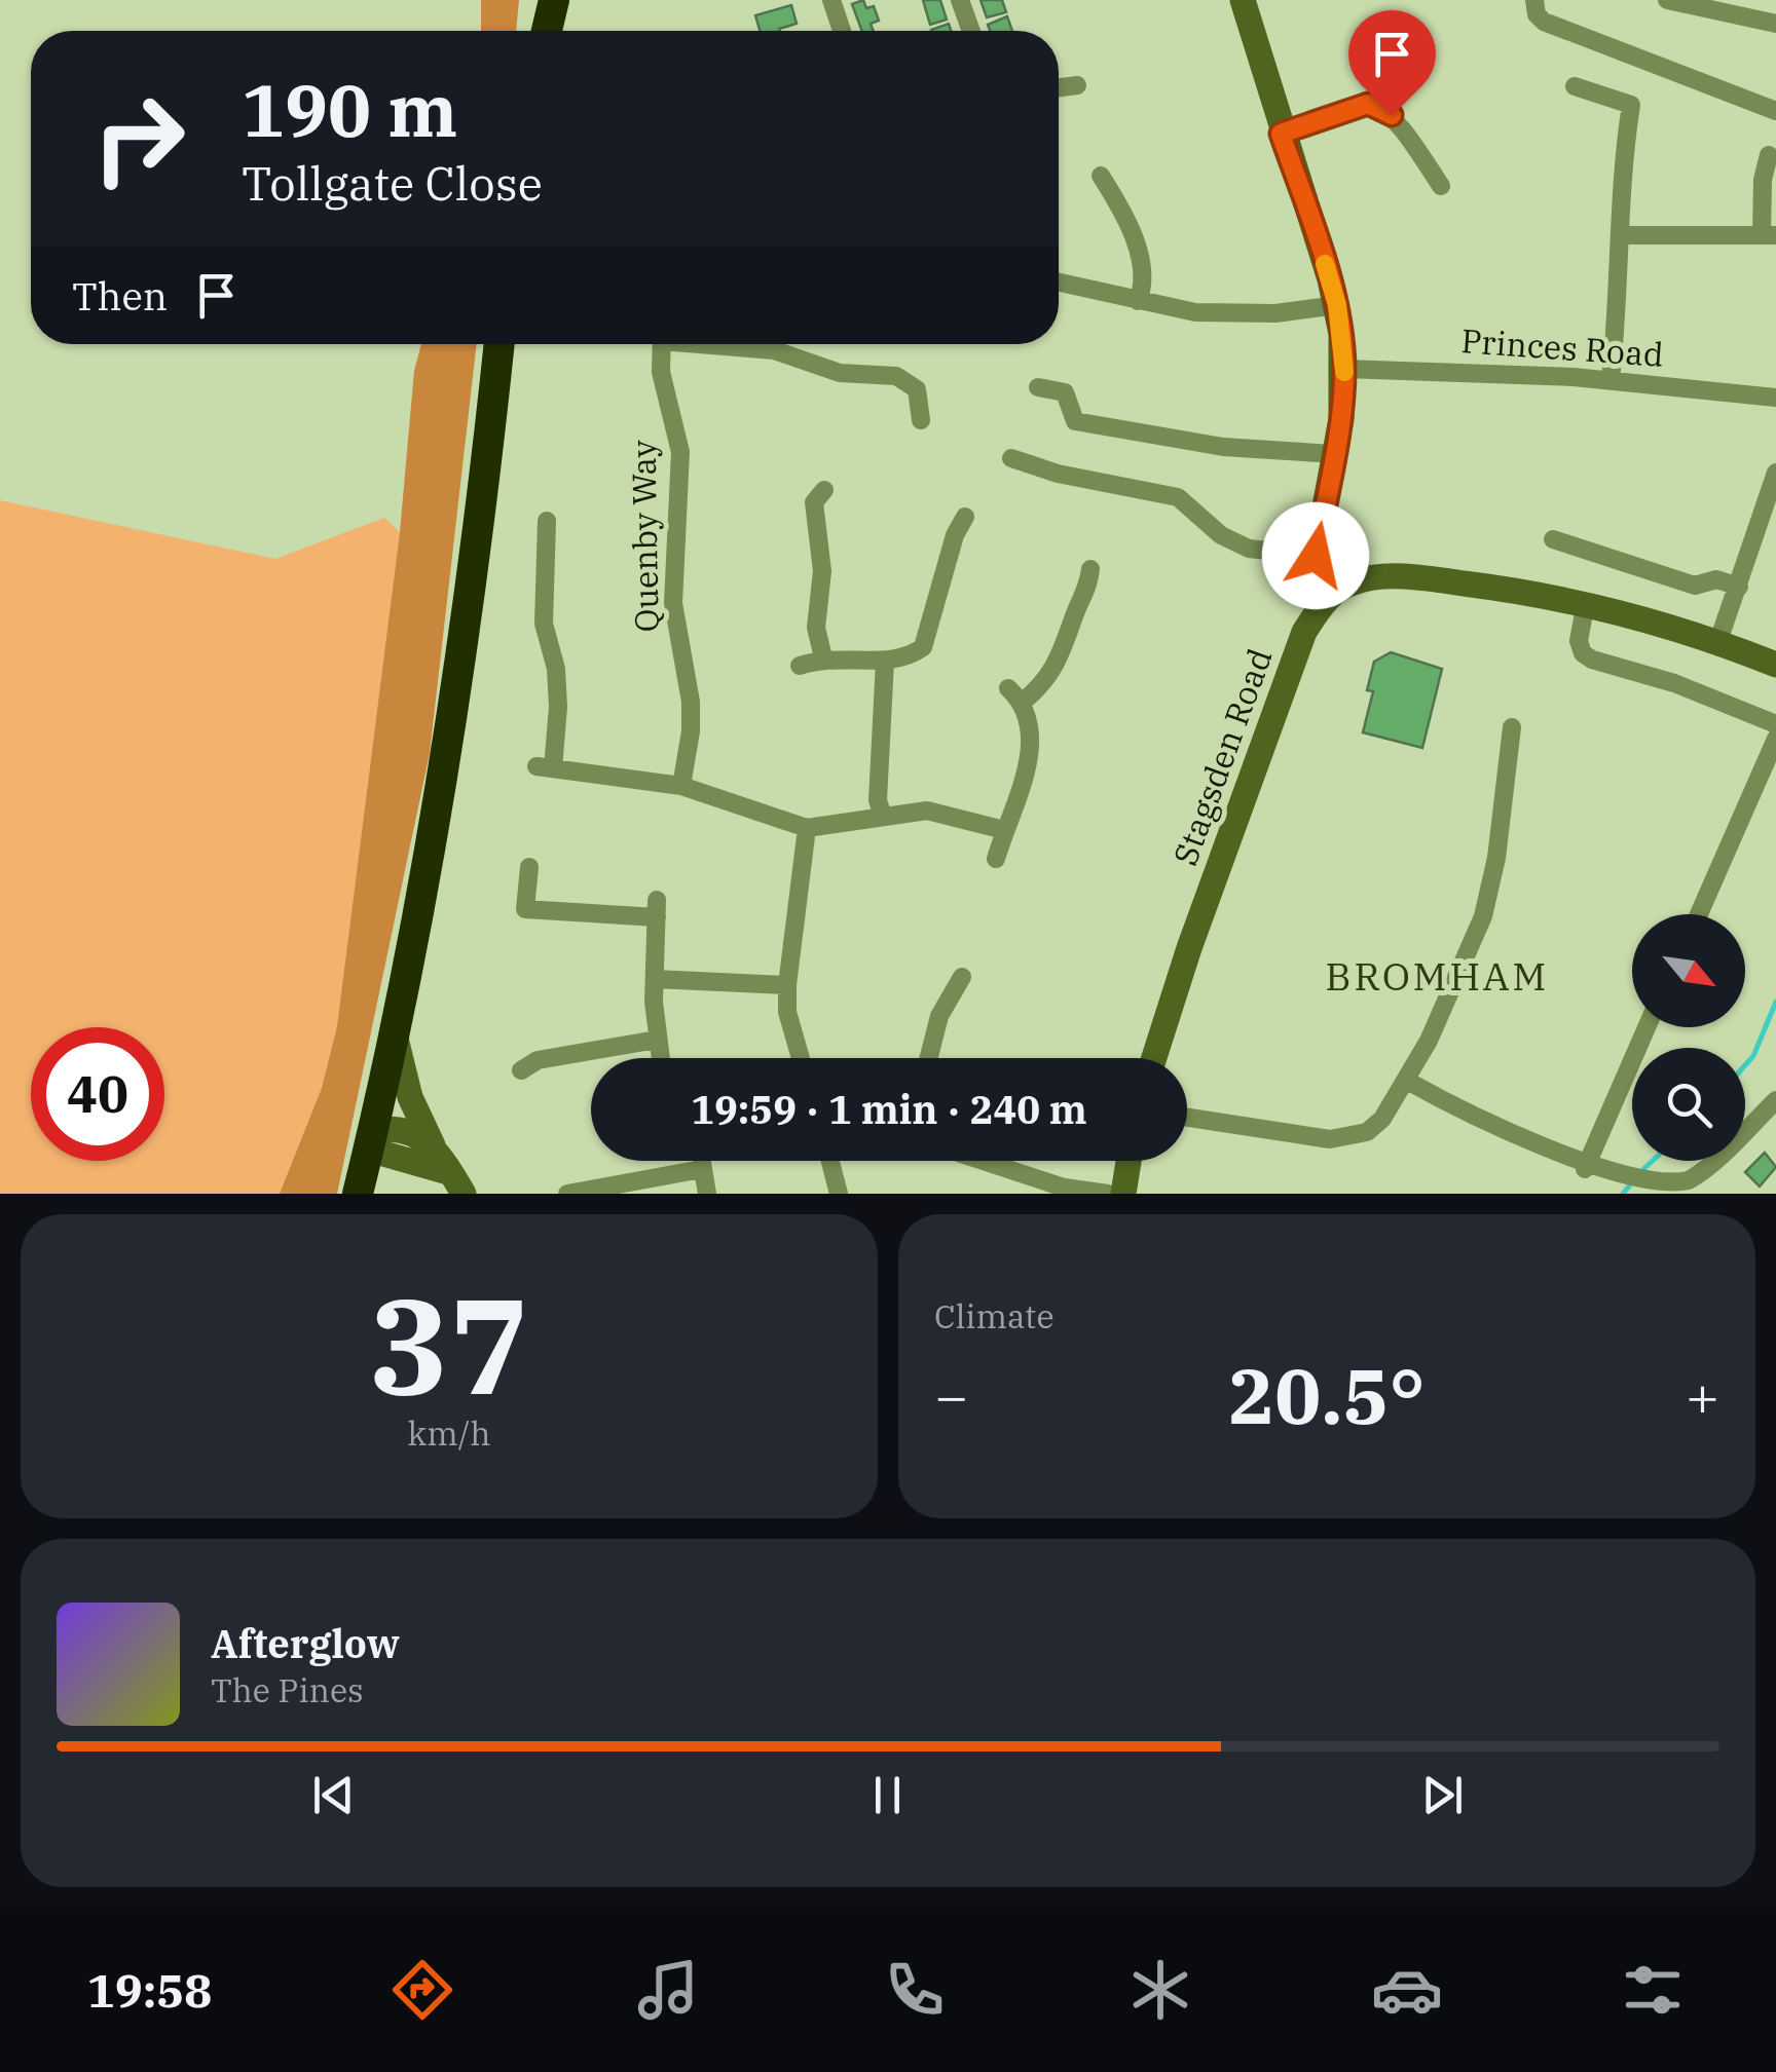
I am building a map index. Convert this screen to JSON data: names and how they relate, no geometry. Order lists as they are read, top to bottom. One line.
{"streets":{"street":["Princes Road","Quenby Way","Stagsden Road"]},"districts":["BROMHAM"],"north":"bottom right","page":{"turn":["190 m","Tollgate Close"],"then":"Then","limit":"40","trip":"19:59 · 1 min · 240 m","tile":[["37","km/h"],"Climate"],"heat":["−","20.5°","+"],"song":["Afterglow","The Pines"],"tabs":"19:58"}}
